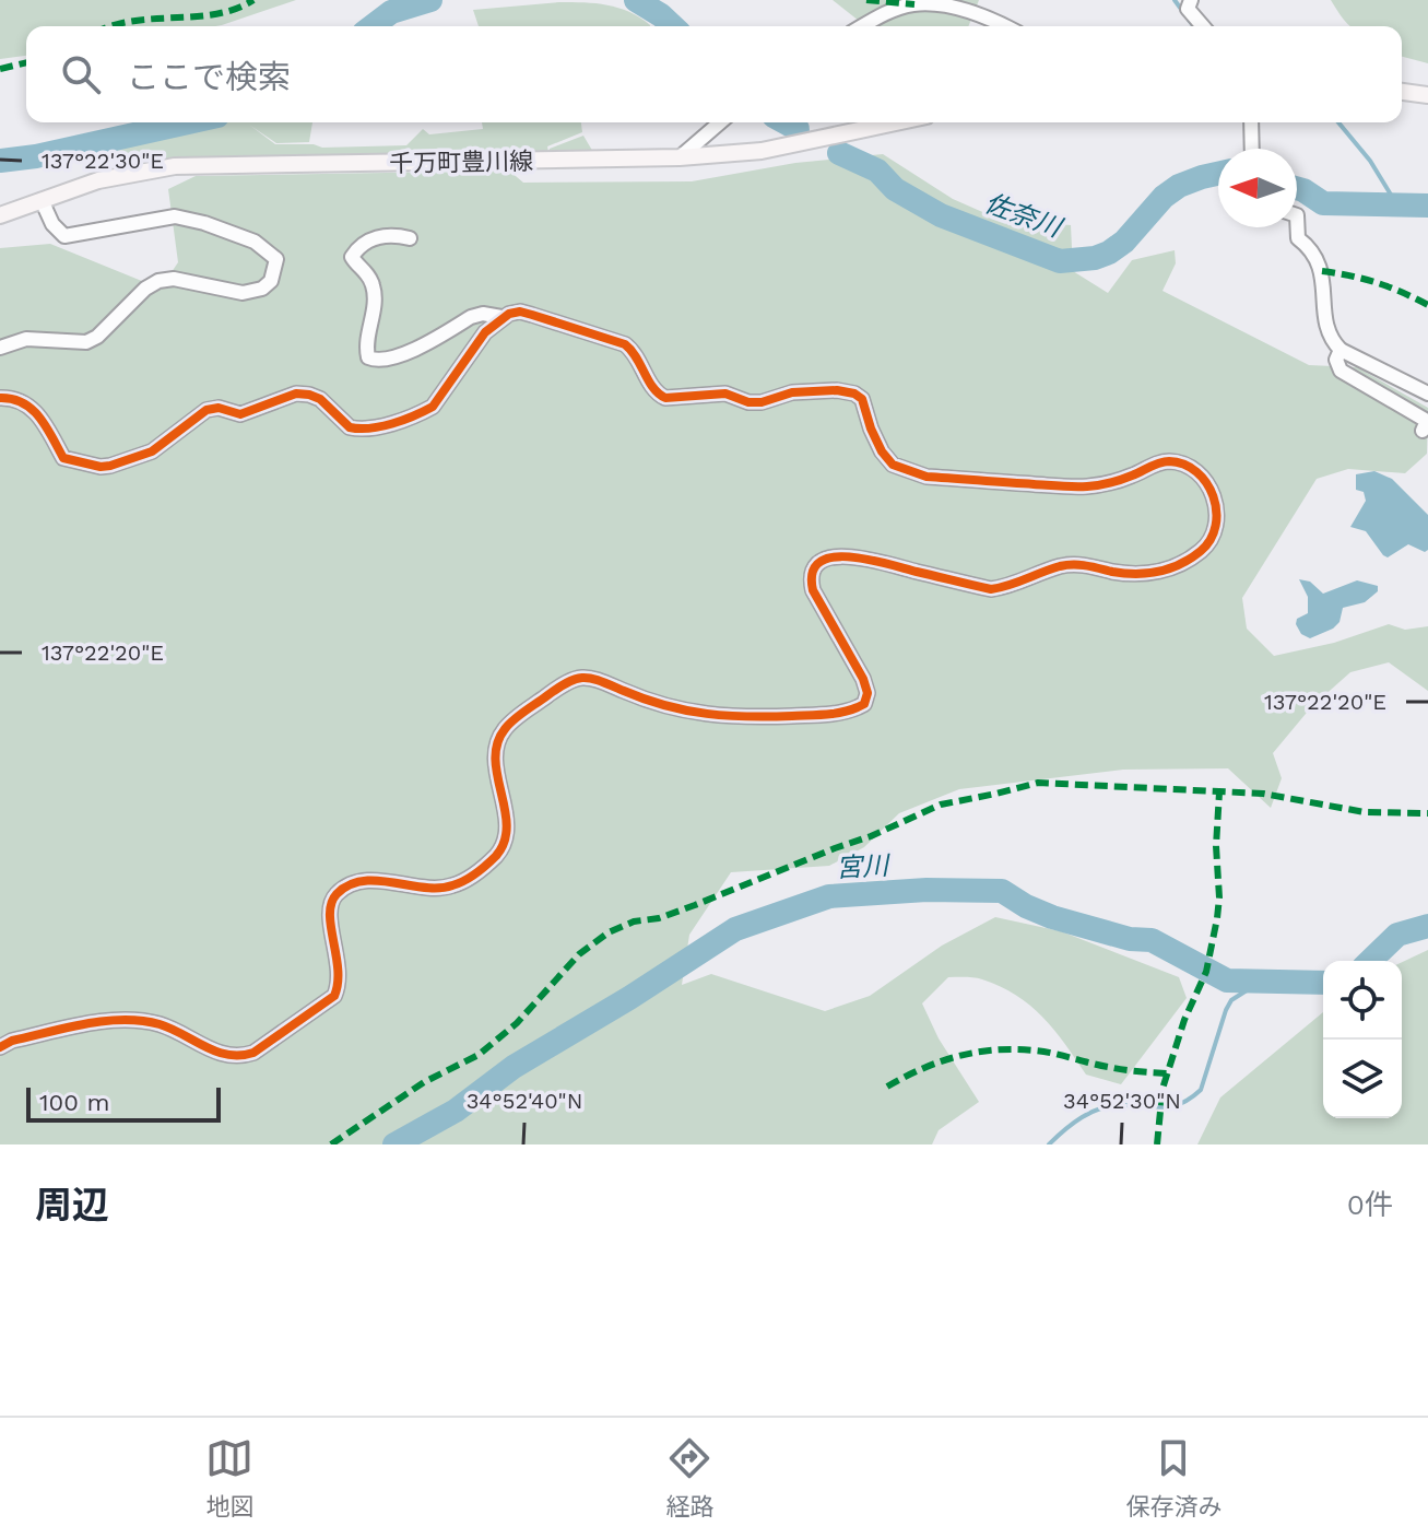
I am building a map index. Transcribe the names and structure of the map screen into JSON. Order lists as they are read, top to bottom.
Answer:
{
  "streets": {
    "main road": ["千万町豊川線"]
  },
  "water": ["佐奈川", "宮川"],
  "scale_bar": "100 m",
  "north": "left",
  "page": {
    "search": "ここで検索",
    "scale": "100 m",
    "heading": ["周辺", "0件"],
    "nav": ["地図", "経路", "保存済み"]
  },
  "coordinates": [
    "137°22'30\"E",
    "137°22'20\"E",
    "34°52'40\"N",
    "34°52'30\"N"
  ]
}
